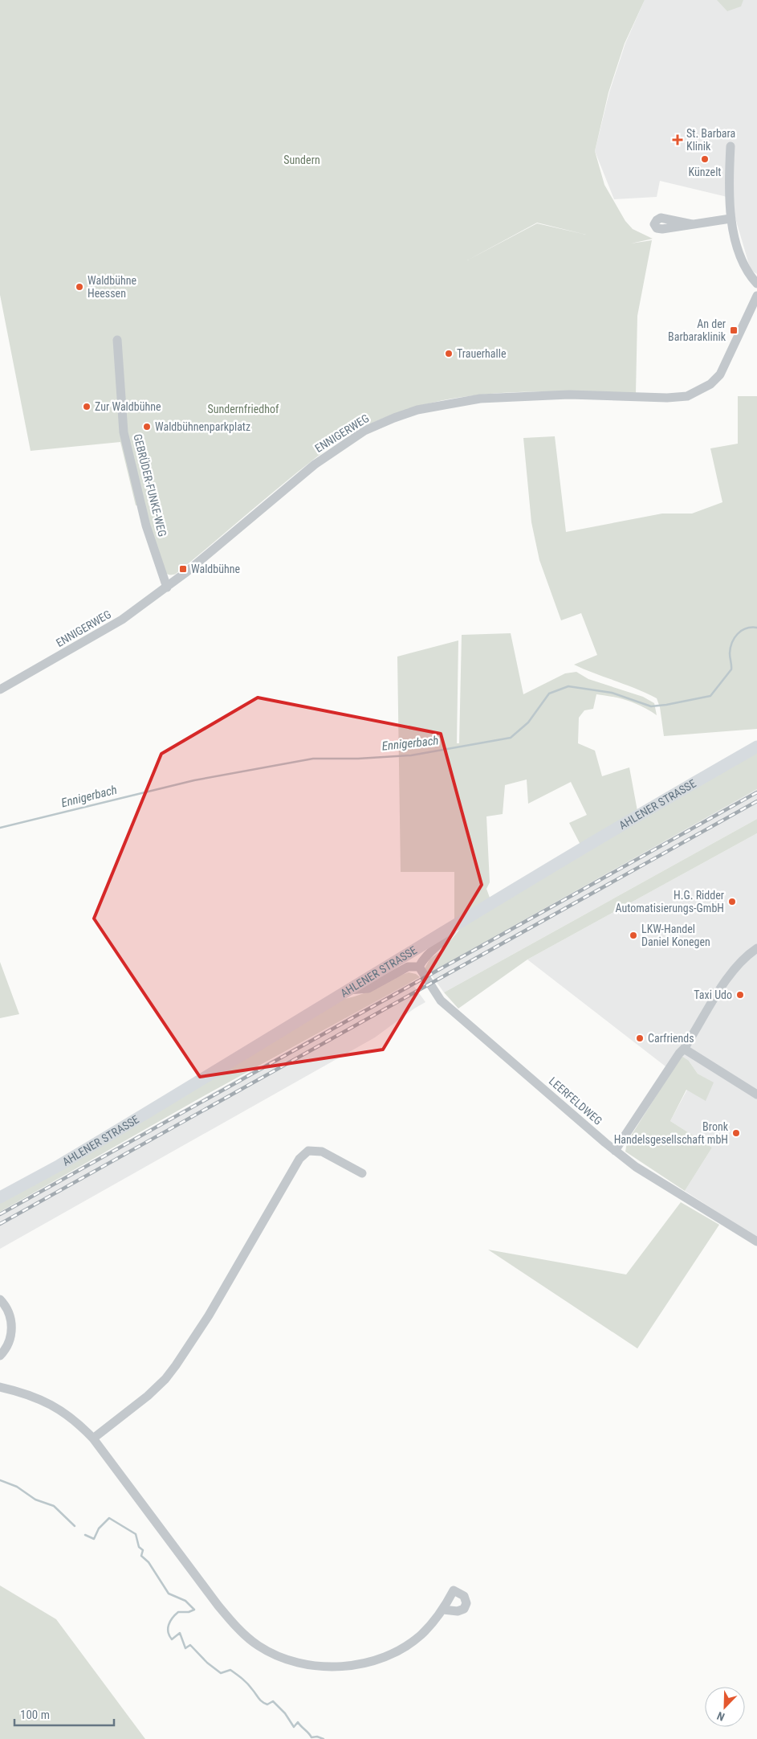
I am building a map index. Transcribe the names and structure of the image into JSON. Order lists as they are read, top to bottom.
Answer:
{
  "streets": {
    "main road": ["AHLENER STRASSE"],
    "street": ["ENNIGERWEG", "GEBRÜDER-FUNKE-WEG", "LEERFELDWEG"]
  },
  "crossings": [
    ["ENNIGERWEG", "GEBRÜDER-FUNKE-WEG"]
  ],
  "water": ["Ennigerbach"],
  "parks": ["Sundern", "Sundernfriedhof"],
  "places": {
    "health": ["St. Barbara Klinik"],
    "other": [
      "Künzelt",
      "Waldbühne Heessen",
      "Trauerhalle",
      "Zur Waldbühne",
      "Waldbühnenparkplatz",
      "H.G. Ridder Automatisierungs-GmbH",
      "LKW-Handel Daniel Konegen",
      "Taxi Udo",
      "Carfriends",
      "Bronk Handelsgesellschaft mbH"
    ],
    "transit": ["An der Barbaraklinik", "Waldbühne"]
  },
  "scale_bar": "100 m",
  "north": "bottom left"
}
